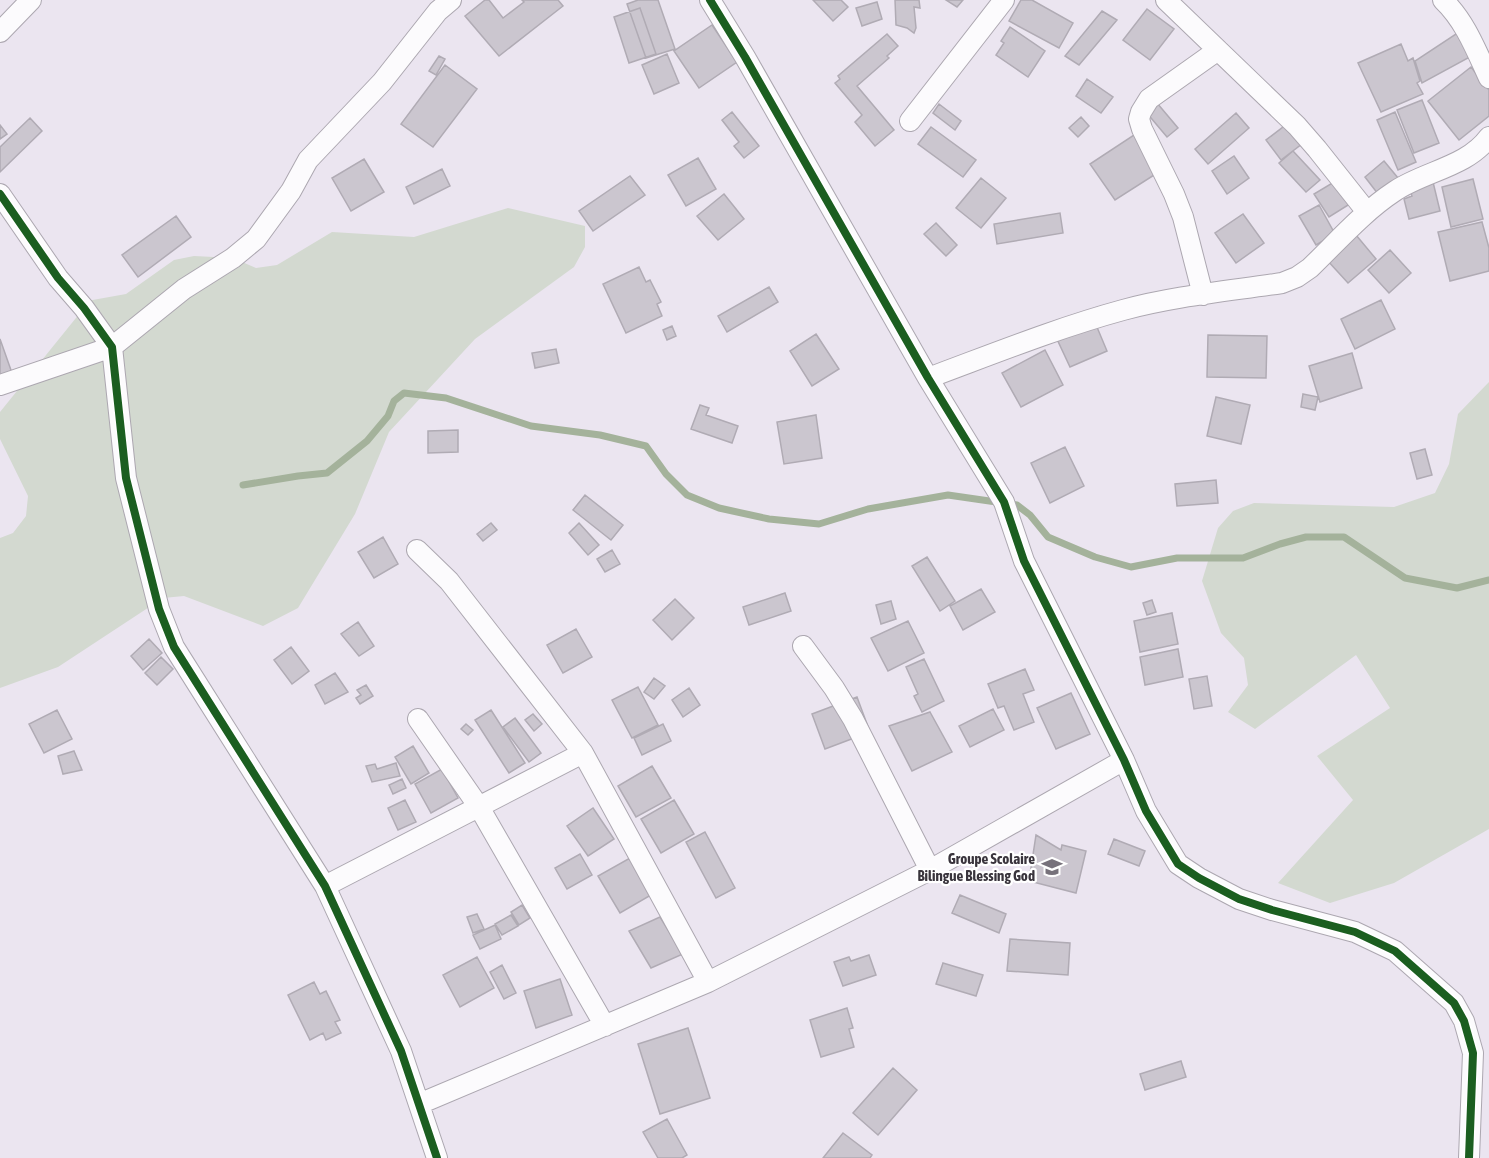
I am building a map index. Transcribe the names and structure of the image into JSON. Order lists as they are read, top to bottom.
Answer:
{
  "places": {
    "school or university": ["Groupe Scolaire Bilingue Blessing God"]
  }
}
